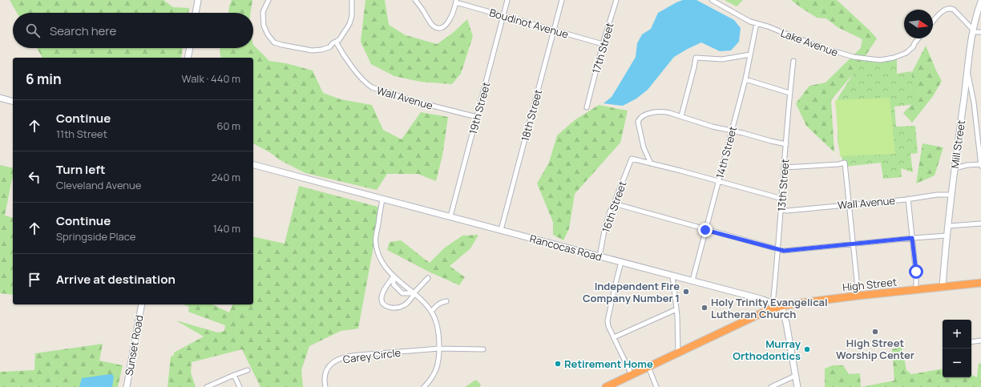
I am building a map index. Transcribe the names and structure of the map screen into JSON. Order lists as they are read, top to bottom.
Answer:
{
  "streets": {
    "highway": ["High Street"],
    "main road": ["Mill Street", "Rancocas Road", "Sunset Road"],
    "street": [
      "Boudinot Avenue",
      "Lake Avenue",
      "17th Street",
      "Wall Avenue",
      "19th Street",
      "18th Street",
      "14th Street",
      "13th Street",
      "16th Street",
      "Carey Circle"
    ]
  },
  "crossings": [
    ["Boudinot Avenue", "17th Street"],
    ["Boudinot Avenue", "19th Street"],
    ["Boudinot Avenue", "18th Street"],
    ["Lake Avenue", "14th Street"],
    ["Wall Avenue", "19th Street"],
    ["Wall Avenue", "Mill Street"],
    ["Wall Avenue", "13th Street"],
    ["19th Street", "Rancocas Road"],
    ["18th Street", "Rancocas Road"],
    ["Mill Street", "High Street"],
    ["14th Street", "Rancocas Road"],
    ["13th Street", "Rancocas Road"],
    ["13th Street", "High Street"],
    ["16th Street", "Rancocas Road"],
    ["Rancocas Road", "High Street"]
  ],
  "places": [
    "Independent Fire Company Number 1",
    "Holy Trinity Evangelical Lutheran Church",
    "High Street Worship Center",
    "Murray Orthodontics",
    "Retirement Home"
  ],
  "north": "right",
  "page": {
    "search": "Search here",
    "heading": ["6 min", "Walk · 440 m"],
    "list": [
      ["Continue", "11th Street", "60 m"],
      ["Turn left", "Cleveland Avenue", "240 m"],
      ["Continue", "Springside Place", "140 m"],
      "Arrive at destination"
    ],
    "map_buttons": ["+", "−"]
  }
}
